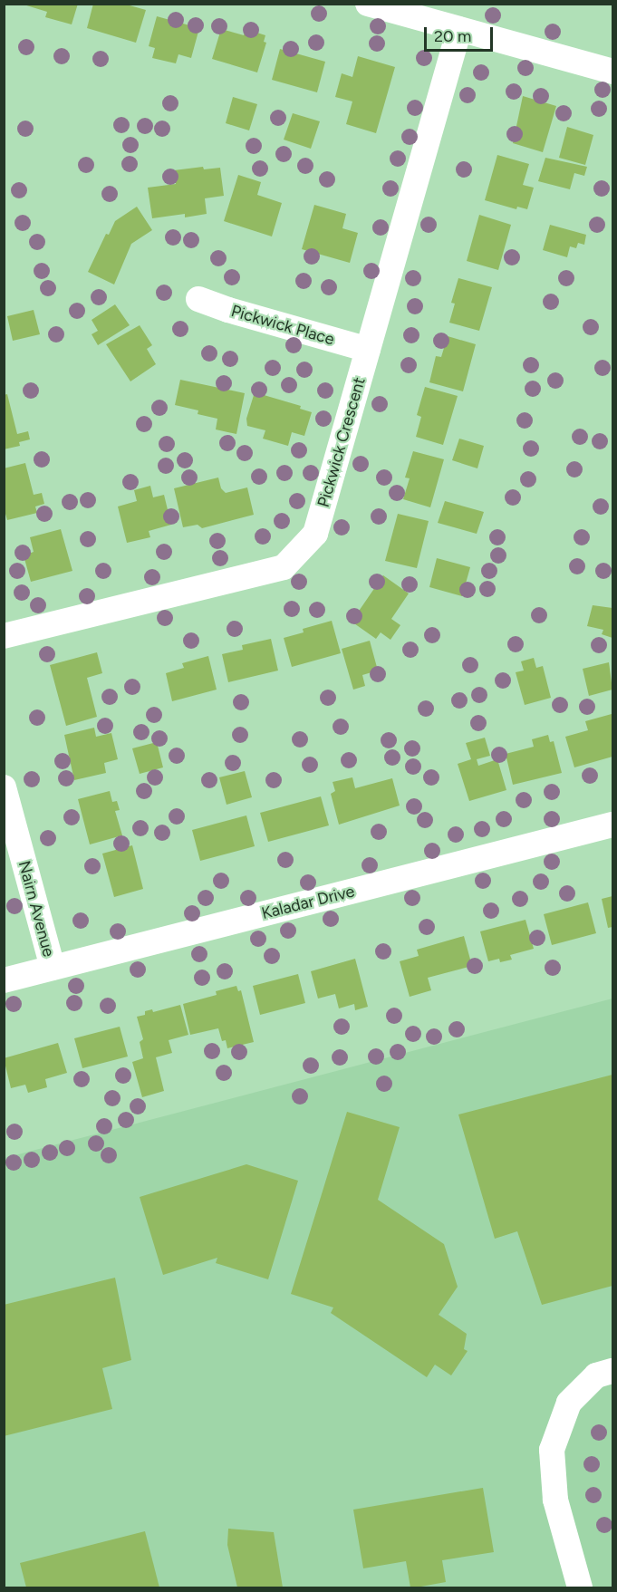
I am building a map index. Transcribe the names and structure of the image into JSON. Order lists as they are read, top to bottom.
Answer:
{
  "streets": {
    "street": [
      "Pickwick Place",
      "Pickwick Crescent",
      "Kaladar Drive",
      "Nairn Avenue"
    ]
  },
  "crossings": [
    ["Pickwick Place", "Pickwick Crescent"],
    ["Kaladar Drive", "Nairn Avenue"]
  ],
  "scale_bar": "20 m"
}
